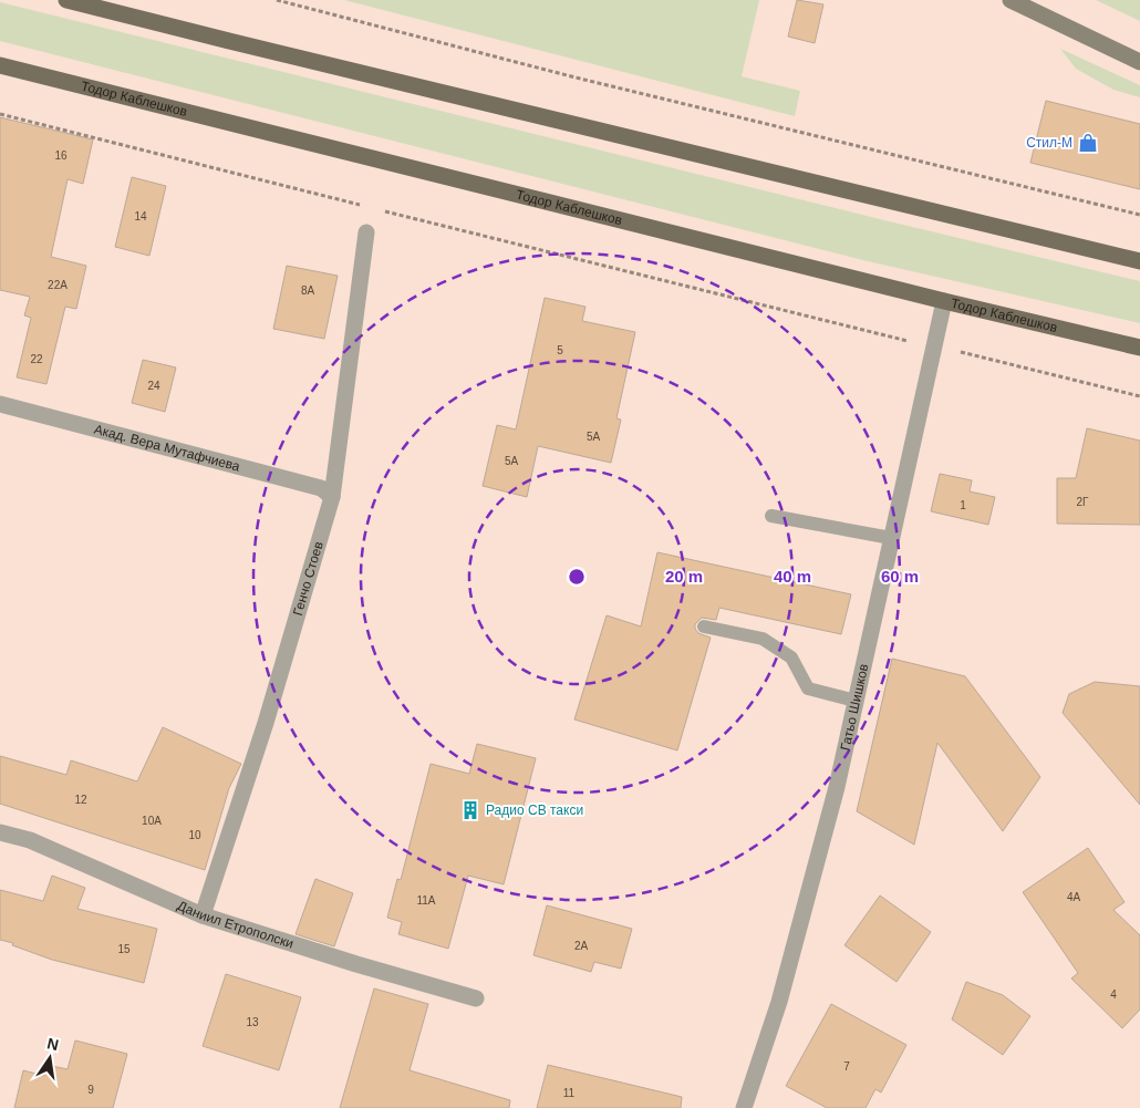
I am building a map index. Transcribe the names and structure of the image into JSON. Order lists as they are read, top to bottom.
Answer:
{
  "streets": {
    "main road": ["Тодор Каблешков"],
    "street": [
      "Акад. Вера Мутафчиева",
      "Генчо Стоев",
      "Гатьо Шишков",
      "Даниил Етрополски"
    ]
  },
  "crossings": [
    ["Тодор Каблешков", "Гатьо Шишков"],
    ["Акад. Вера Мутафчиева", "Генчо Стоев"],
    ["Генчо Стоев", "Даниил Етрополски"]
  ],
  "places": {
    "shop": ["Стил-М"],
    "building": ["Радио СВ такси"]
  },
  "house_numbers": [
    "16",
    "14",
    "22А",
    "8А",
    "5",
    "22",
    "24",
    "5А",
    "5А",
    "2Г",
    "1",
    "12",
    "10А",
    "10",
    "4А",
    "11А",
    "2А",
    "15",
    "4",
    "13",
    "7",
    "9",
    "11"
  ],
  "north": "top",
  "rings": ["20 m", "40 m", "60 m"]
}
